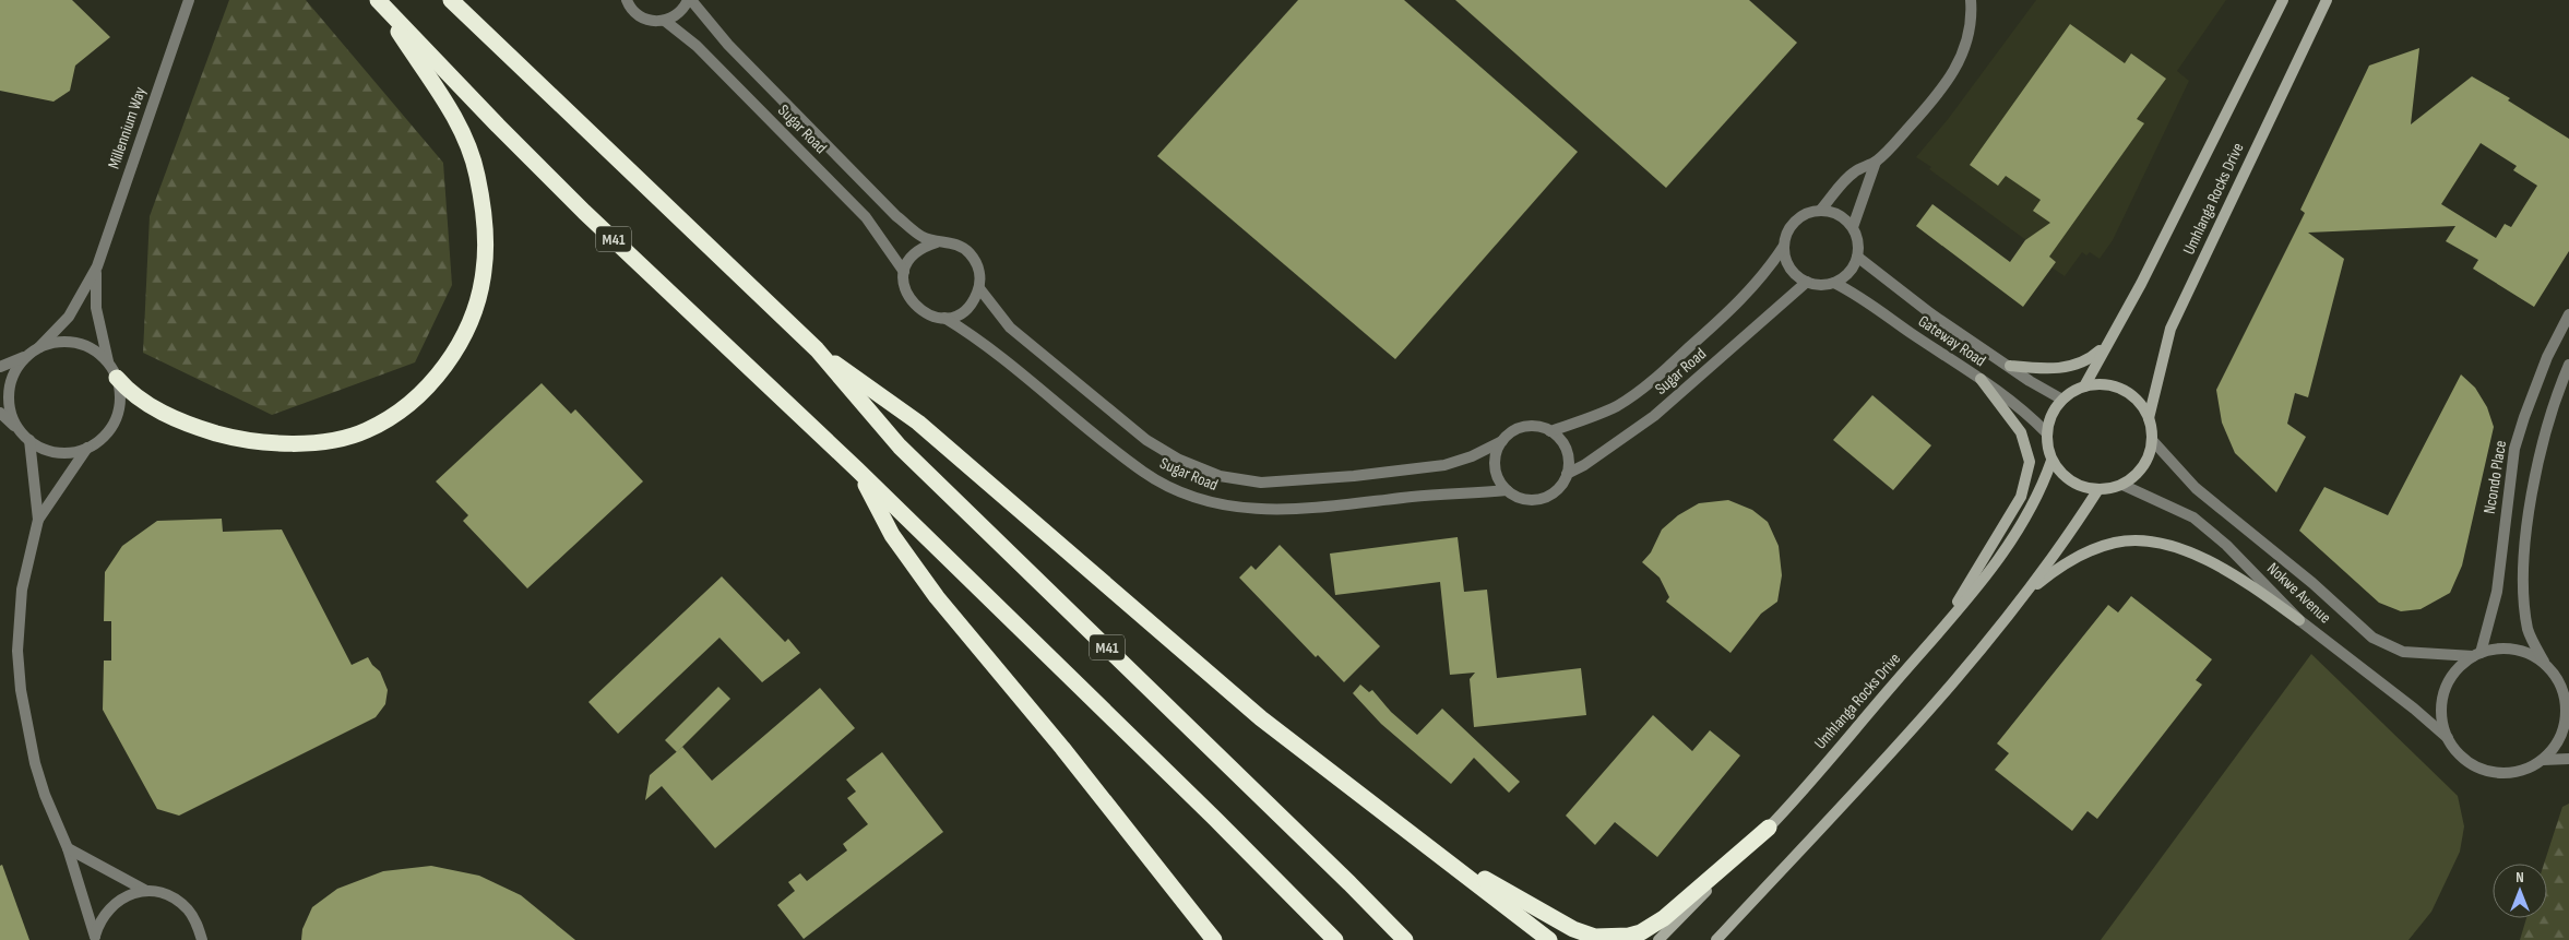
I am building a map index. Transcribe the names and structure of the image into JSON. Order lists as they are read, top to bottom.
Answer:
{
  "streets": {
    "highway": ["M41"],
    "main road": ["Umhlanga Rocks Drive"],
    "street": [
      "Millennium Way",
      "Sugar Road",
      "Gateway Road",
      "Ncondo Place",
      "Nokwe Avenue"
    ]
  },
  "crossings": [
    ["Sugar Road", "Gateway Road"],
    ["Umhlanga Rocks Drive", "Gateway Road"],
    ["Umhlanga Rocks Drive", "Nokwe Avenue"],
    ["Gateway Road", "Nokwe Avenue"],
    ["Ncondo Place", "Nokwe Avenue"]
  ],
  "north": "top"
}
